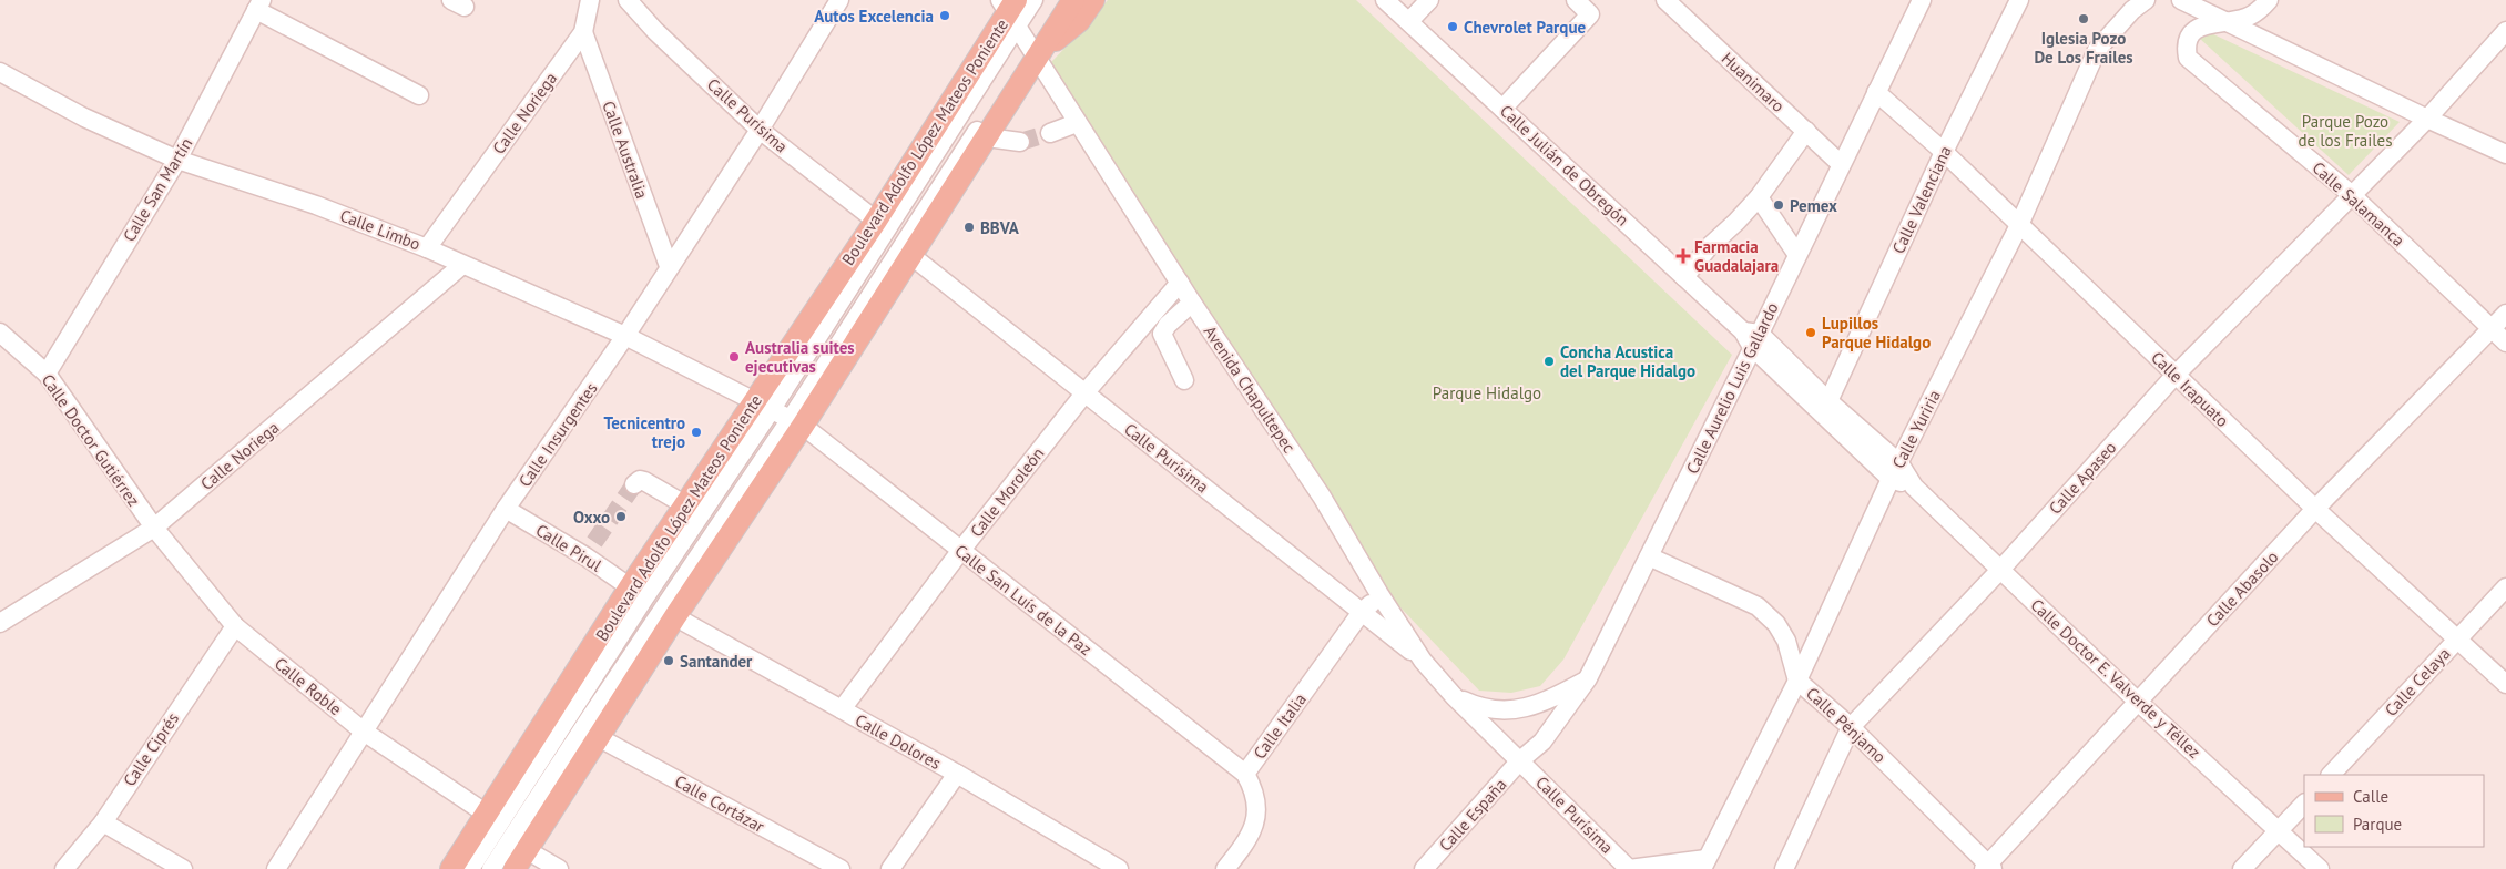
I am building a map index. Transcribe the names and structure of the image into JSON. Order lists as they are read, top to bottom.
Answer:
{
  "streets": {
    "main road": ["Boulevard Adolfo López Mateos Poniente"],
    "street": [
      "Huanimaro",
      "Calle Noriega",
      "Calle Purísima",
      "Calle Australia",
      "Calle Julián de Obregón",
      "Calle San Martín",
      "Calle Valenciana",
      "Calle Salamanca",
      "Calle Limbo",
      "Calle Aurelio Luis Gallardo",
      "Avenida Chapultepec",
      "Calle Irapuato",
      "Calle Yuriria",
      "Calle Insurgentes",
      "Calle Doctor Gutiérrez",
      "Calle Apaseo",
      "Calle Moroleón",
      "Calle Pirul",
      "Calle Abasolo",
      "Calle San Luís de la Paz",
      "Calle Doctor E. Valverde y Téllez",
      "Calle Celaya",
      "Calle Roble",
      "Calle Pénjamo",
      "Calle Italia",
      "Calle Dolores",
      "Calle Ciprés",
      "Calle Cortázar",
      "Calle España"
    ]
  },
  "crossings": [
    ["Huanimaro", "Calle Aurelio Luis Gallardo"],
    ["Calle Noriega", "Calle Australia"],
    ["Calle Noriega", "Calle Limbo"],
    ["Calle Noriega", "Calle Doctor Gutiérrez"],
    ["Calle Noriega", "Calle Roble"],
    ["Calle Purísima", "Boulevard Adolfo López Mateos Poniente"],
    ["Calle Purísima", "Calle Aurelio Luis Gallardo"],
    ["Calle Purísima", "Avenida Chapultepec"],
    ["Calle Purísima", "Calle Insurgentes"],
    ["Calle Purísima", "Calle Moroleón"],
    ["Calle Purísima", "Calle Italia"],
    ["Calle Purísima", "Calle España"],
    ["Boulevard Adolfo López Mateos Poniente", "Calle Limbo"],
    ["Boulevard Adolfo López Mateos Poniente", "Avenida Chapultepec"],
    ["Boulevard Adolfo López Mateos Poniente", "Calle Pirul"],
    ["Boulevard Adolfo López Mateos Poniente", "Calle San Luís de la Paz"],
    ["Boulevard Adolfo López Mateos Poniente", "Calle Roble"],
    ["Calle Australia", "Calle Insurgentes"],
    ["Calle Julián de Obregón", "Calle Aurelio Luis Gallardo"],
    ["Calle Julián de Obregón", "Calle Doctor E. Valverde y Téllez"],
    ["Calle San Martín", "Calle Limbo"],
    ["Calle San Martín", "Calle Doctor Gutiérrez"],
    ["Calle Valenciana", "Calle Irapuato"],
    ["Calle Valenciana", "Calle Doctor E. Valverde y Téllez"],
    ["Calle Salamanca", "Calle Apaseo"],
    ["Calle Salamanca", "Calle Abasolo"],
    ["Calle Limbo", "Calle Insurgentes"],
    ["Calle Limbo", "Calle San Luís de la Paz"],
    ["Calle Aurelio Luis Gallardo", "Avenida Chapultepec"],
    ["Calle Aurelio Luis Gallardo", "Calle Irapuato"],
    ["Calle Aurelio Luis Gallardo", "Calle Doctor E. Valverde y Téllez"],
    ["Calle Aurelio Luis Gallardo", "Calle Pénjamo"],
    ["Calle Aurelio Luis Gallardo", "Calle España"],
    ["Avenida Chapultepec", "Calle Moroleón"],
    ["Avenida Chapultepec", "Calle Italia"],
    ["Avenida Chapultepec", "Calle España"],
    ["Calle Irapuato", "Calle Yuriria"],
    ["Calle Irapuato", "Calle Apaseo"],
    ["Calle Irapuato", "Calle Abasolo"],
    ["Calle Irapuato", "Calle Celaya"],
    ["Calle Yuriria", "Calle Doctor E. Valverde y Téllez"],
    ["Calle Yuriria", "Calle Pénjamo"],
    ["Calle Insurgentes", "Calle Pirul"],
    ["Calle Insurgentes", "Calle Roble"],
    ["Calle Doctor Gutiérrez", "Calle Roble"],
    ["Calle Apaseo", "Calle Doctor E. Valverde y Téllez"],
    ["Calle Apaseo", "Calle Pénjamo"],
    ["Calle Moroleón", "Calle San Luís de la Paz"],
    ["Calle Moroleón", "Calle Dolores"],
    ["Calle Pirul", "Calle Dolores"],
    ["Calle Abasolo", "Calle Doctor E. Valverde y Téllez"],
    ["Calle Abasolo", "Calle Pénjamo"],
    ["Calle San Luís de la Paz", "Calle Italia"],
    ["Calle Roble", "Calle Ciprés"]
  ],
  "parks": ["Parque Pozo de los Frailes", "Parque Hidalgo"],
  "places": {
    "other": [
      "Autos Excelencia",
      "Iglesia Pozo De Los Frailes",
      "Chevrolet Parque",
      "Pemex",
      "BBVA",
      "Lupillos Parque Hidalgo",
      "Australia suites ejecutivas",
      "Concha Acustica del Parque Hidalgo",
      "Tecnicentro trejo",
      "Oxxo",
      "Santander"
    ],
    "health": ["Farmacia Guadalajara"]
  },
  "legend": ["Calle", "Parque"]
}
